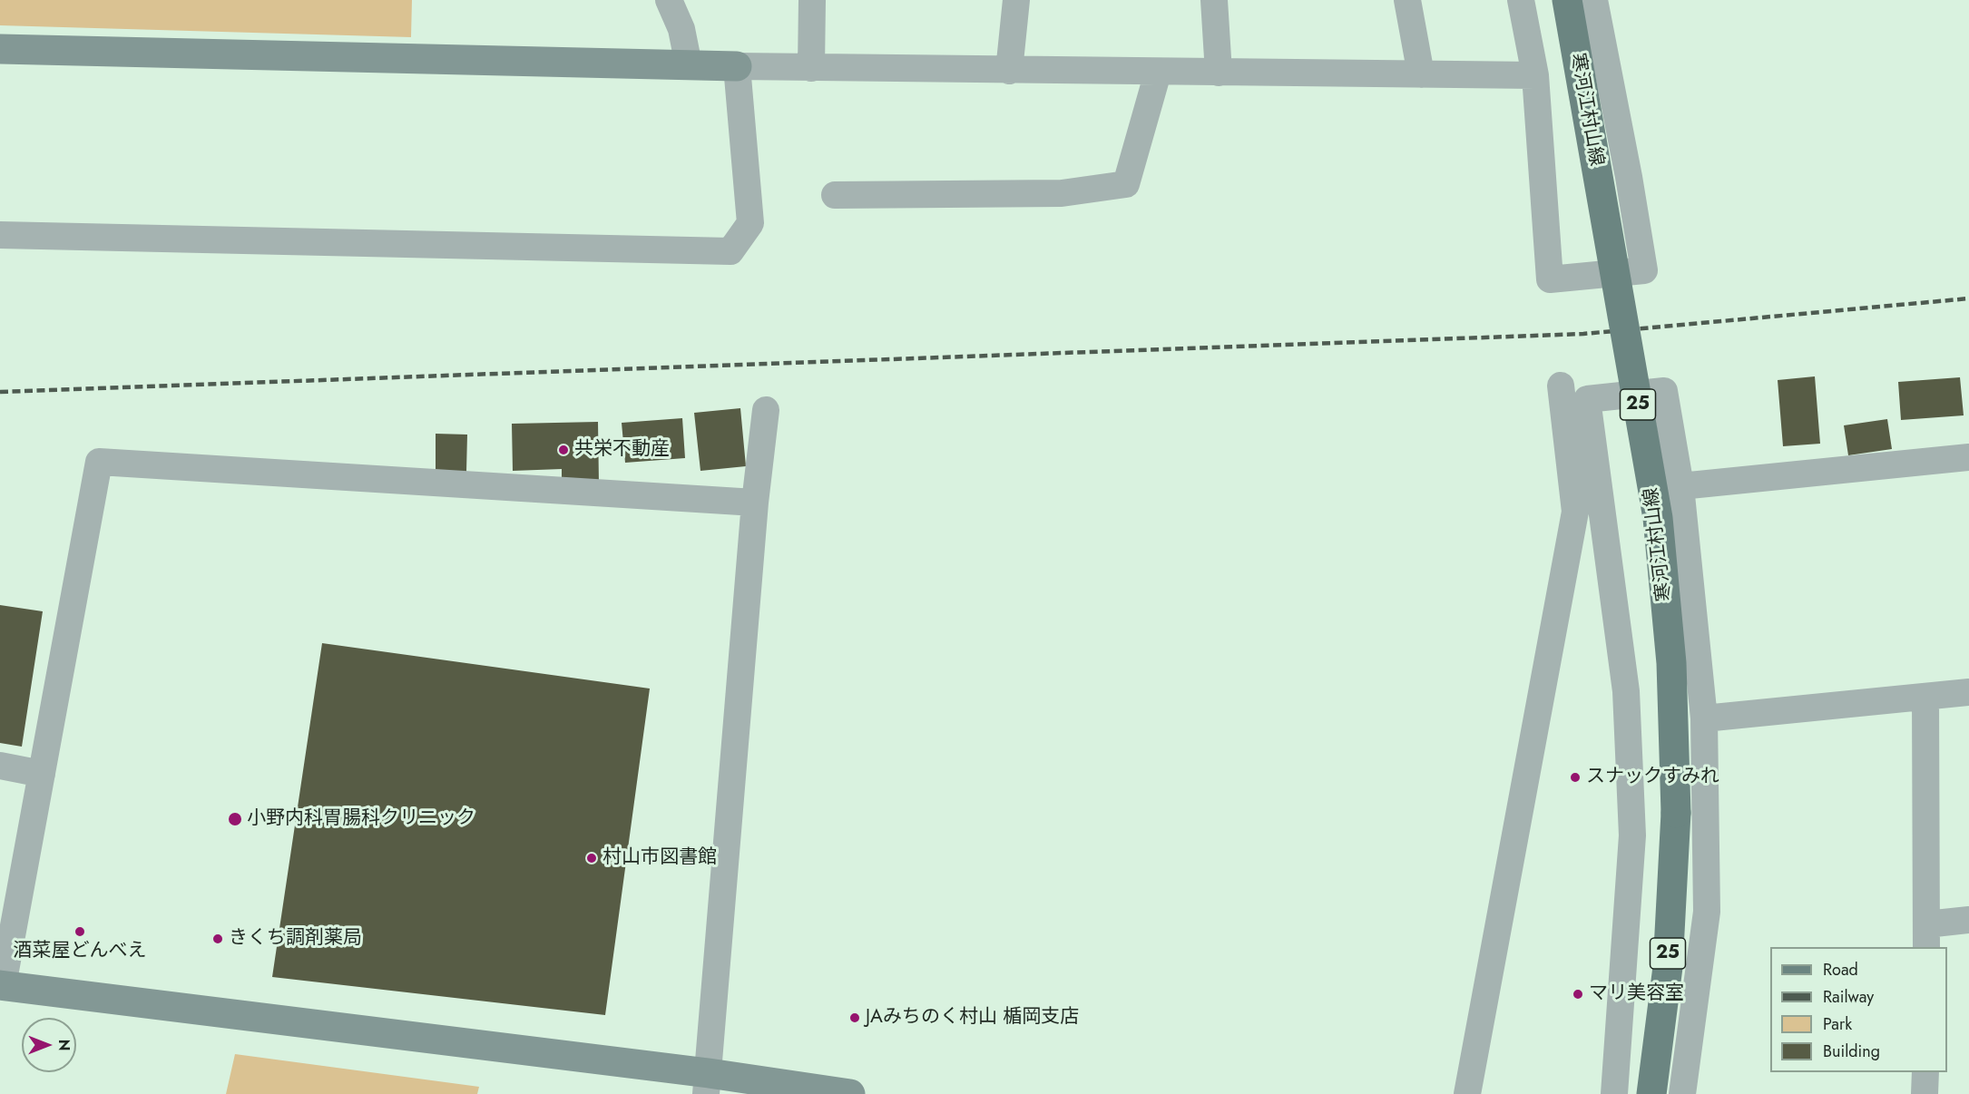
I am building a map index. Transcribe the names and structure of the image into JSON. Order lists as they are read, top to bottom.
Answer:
{
  "streets": {
    "main road": ["寒河江村山線", "25"]
  },
  "places": [
    "共栄不動産",
    "スナックすみれ",
    "小野内科胃腸科クリニック",
    "村山市図書館",
    "酒菜屋どんべえ",
    "きくち調剤薬局",
    "マリ美容室",
    "JAみちのく村山 楯岡支店"
  ],
  "legend": [
    "Road",
    "Railway",
    "Park",
    "Building"
  ],
  "north": "right"
}
